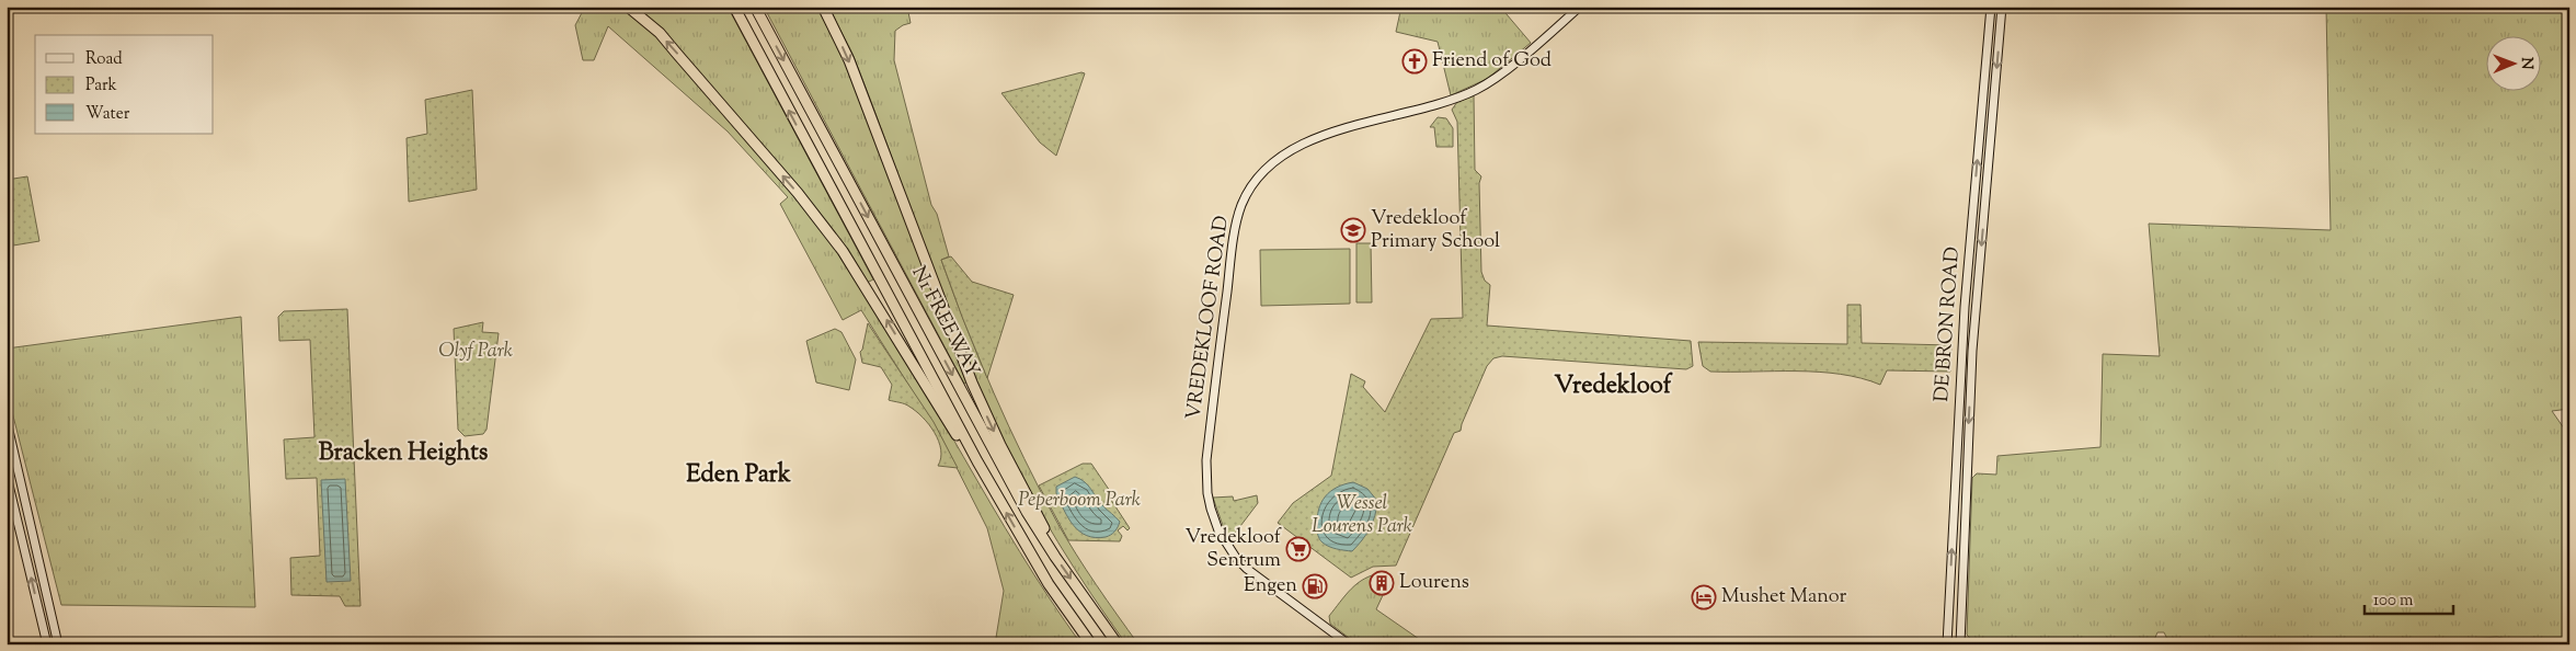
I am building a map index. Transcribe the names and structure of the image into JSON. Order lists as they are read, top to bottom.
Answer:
{
  "streets": {
    "highway": ["N1 FREEWAY"],
    "street": ["VREDEKLOOF ROAD", "DE BRON ROAD"]
  },
  "districts": ["Vredekloof", "Bracken Heights", "Eden Park"],
  "parks": ["Olyf Park", "Peperboom Park", "Wessel Lourens Park"],
  "places": {
    "church": ["Friend of God"],
    "school or university": ["Vredekloof Primary School"],
    "supermarket": ["Vredekloof Sentrum"],
    "building": ["Lourens"],
    "fuel station": ["Engen"],
    "hotel": ["Mushet Manor"]
  },
  "legend": ["Road", "Park", "Water"],
  "scale_bar": "100 m",
  "north": "right"
}
